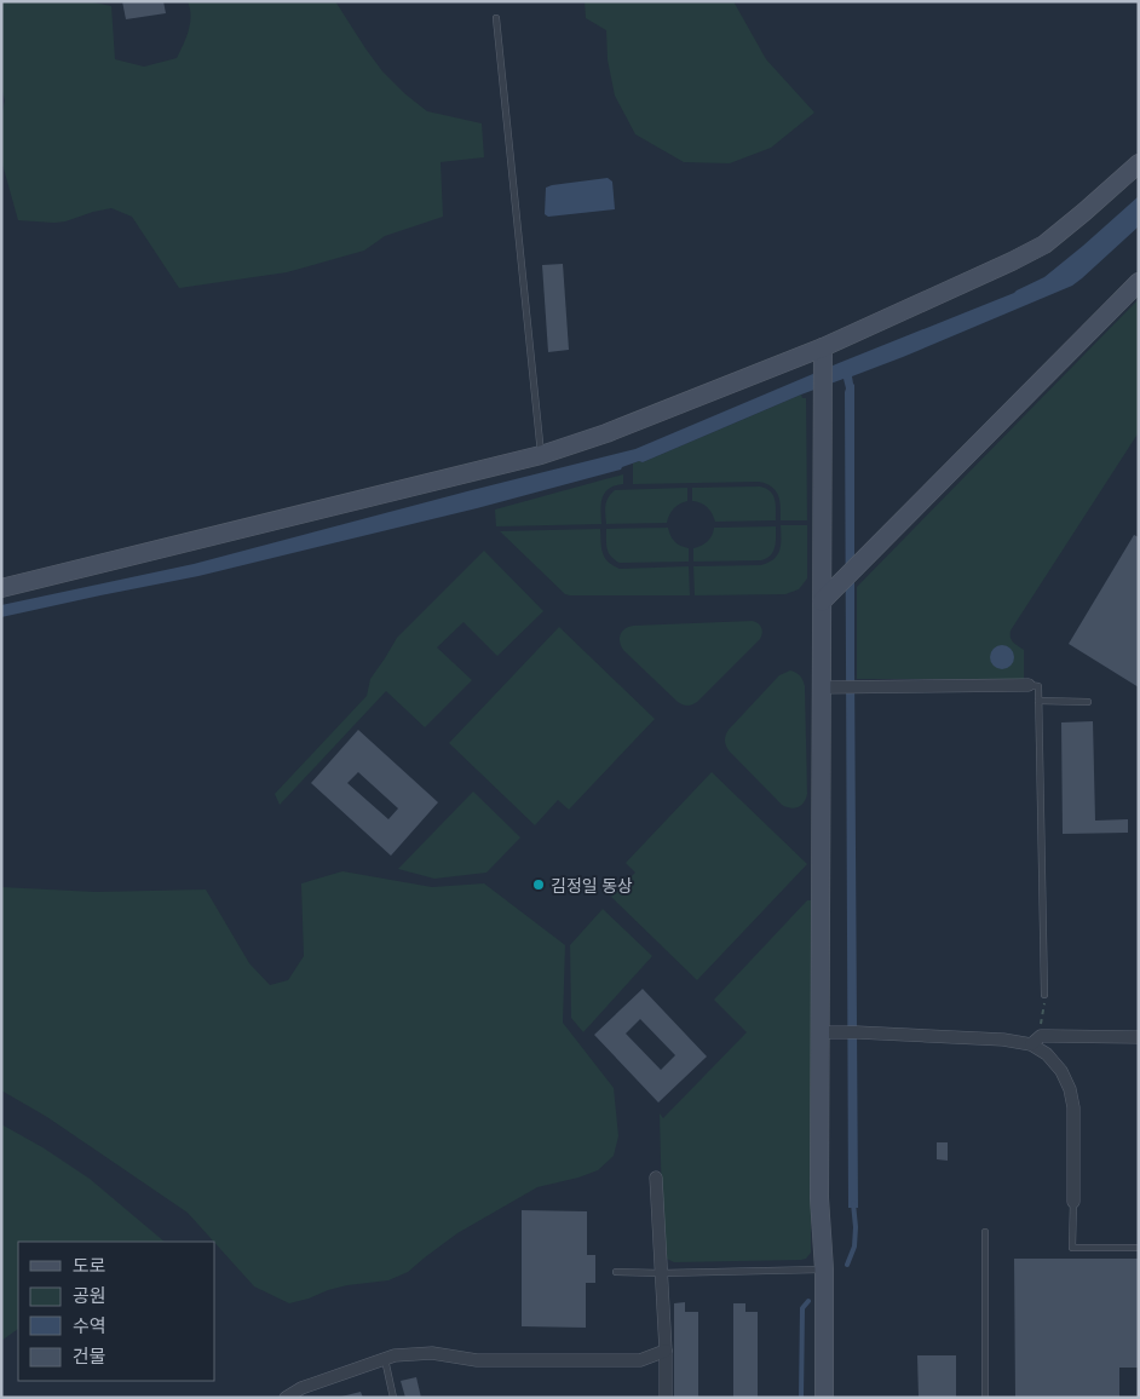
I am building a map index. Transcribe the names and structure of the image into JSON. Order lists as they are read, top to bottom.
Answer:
{
  "places": ["김정일 동상"],
  "legend": [
    "도로",
    "공원",
    "수역",
    "건물"
  ]
}
